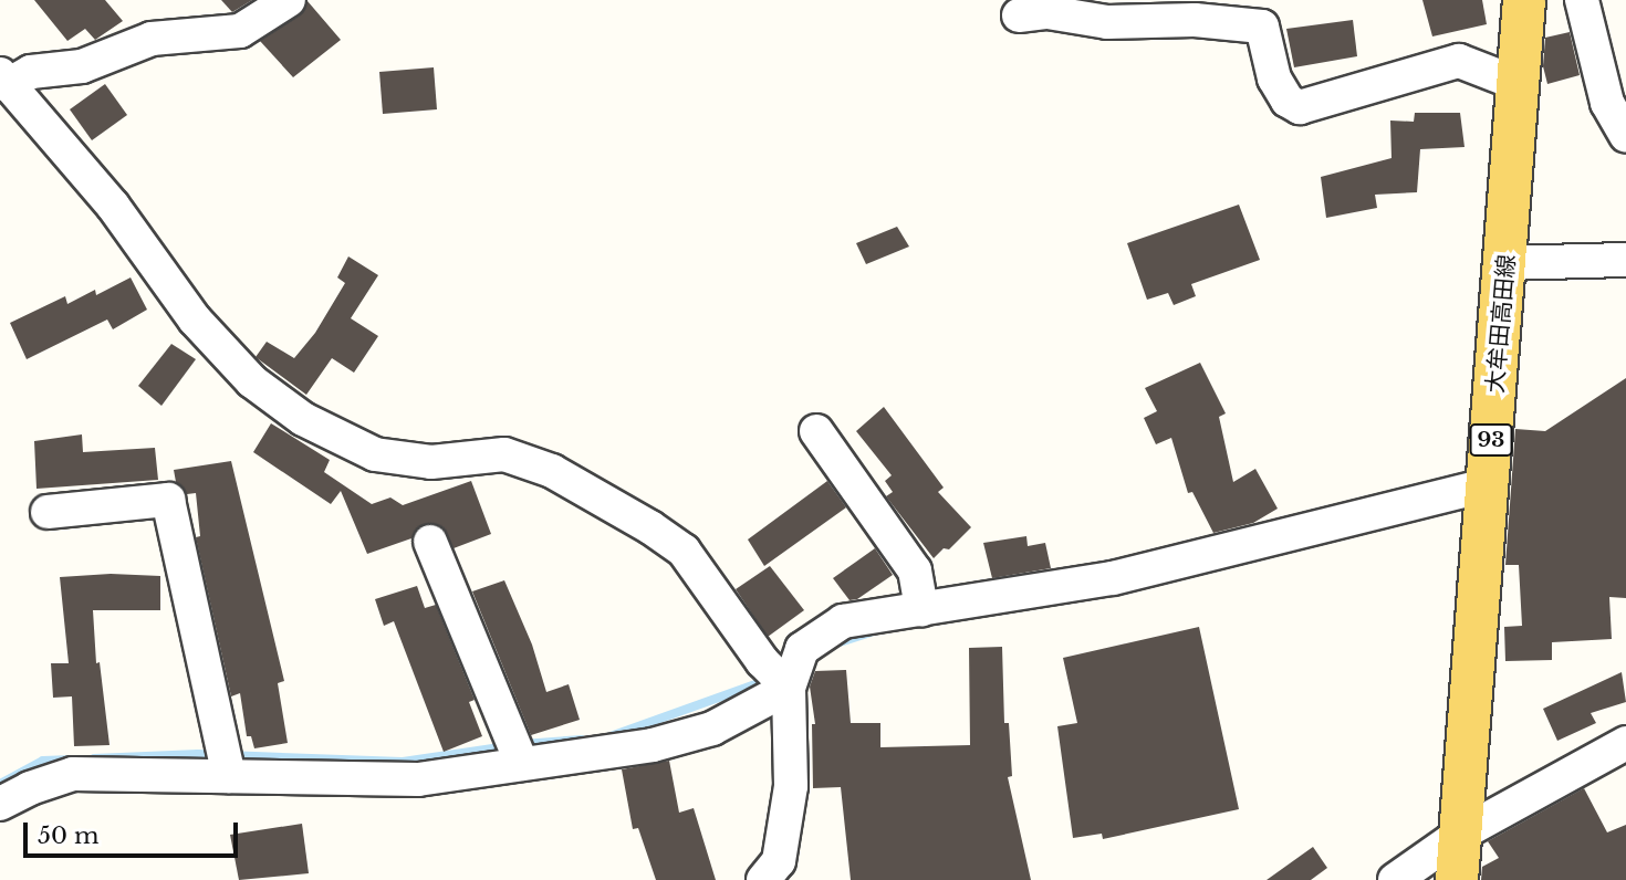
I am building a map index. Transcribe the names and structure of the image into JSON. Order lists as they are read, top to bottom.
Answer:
{
  "streets": {
    "main road": ["大牟田高田線", "93"]
  },
  "scale_bar": "50 m"
}
